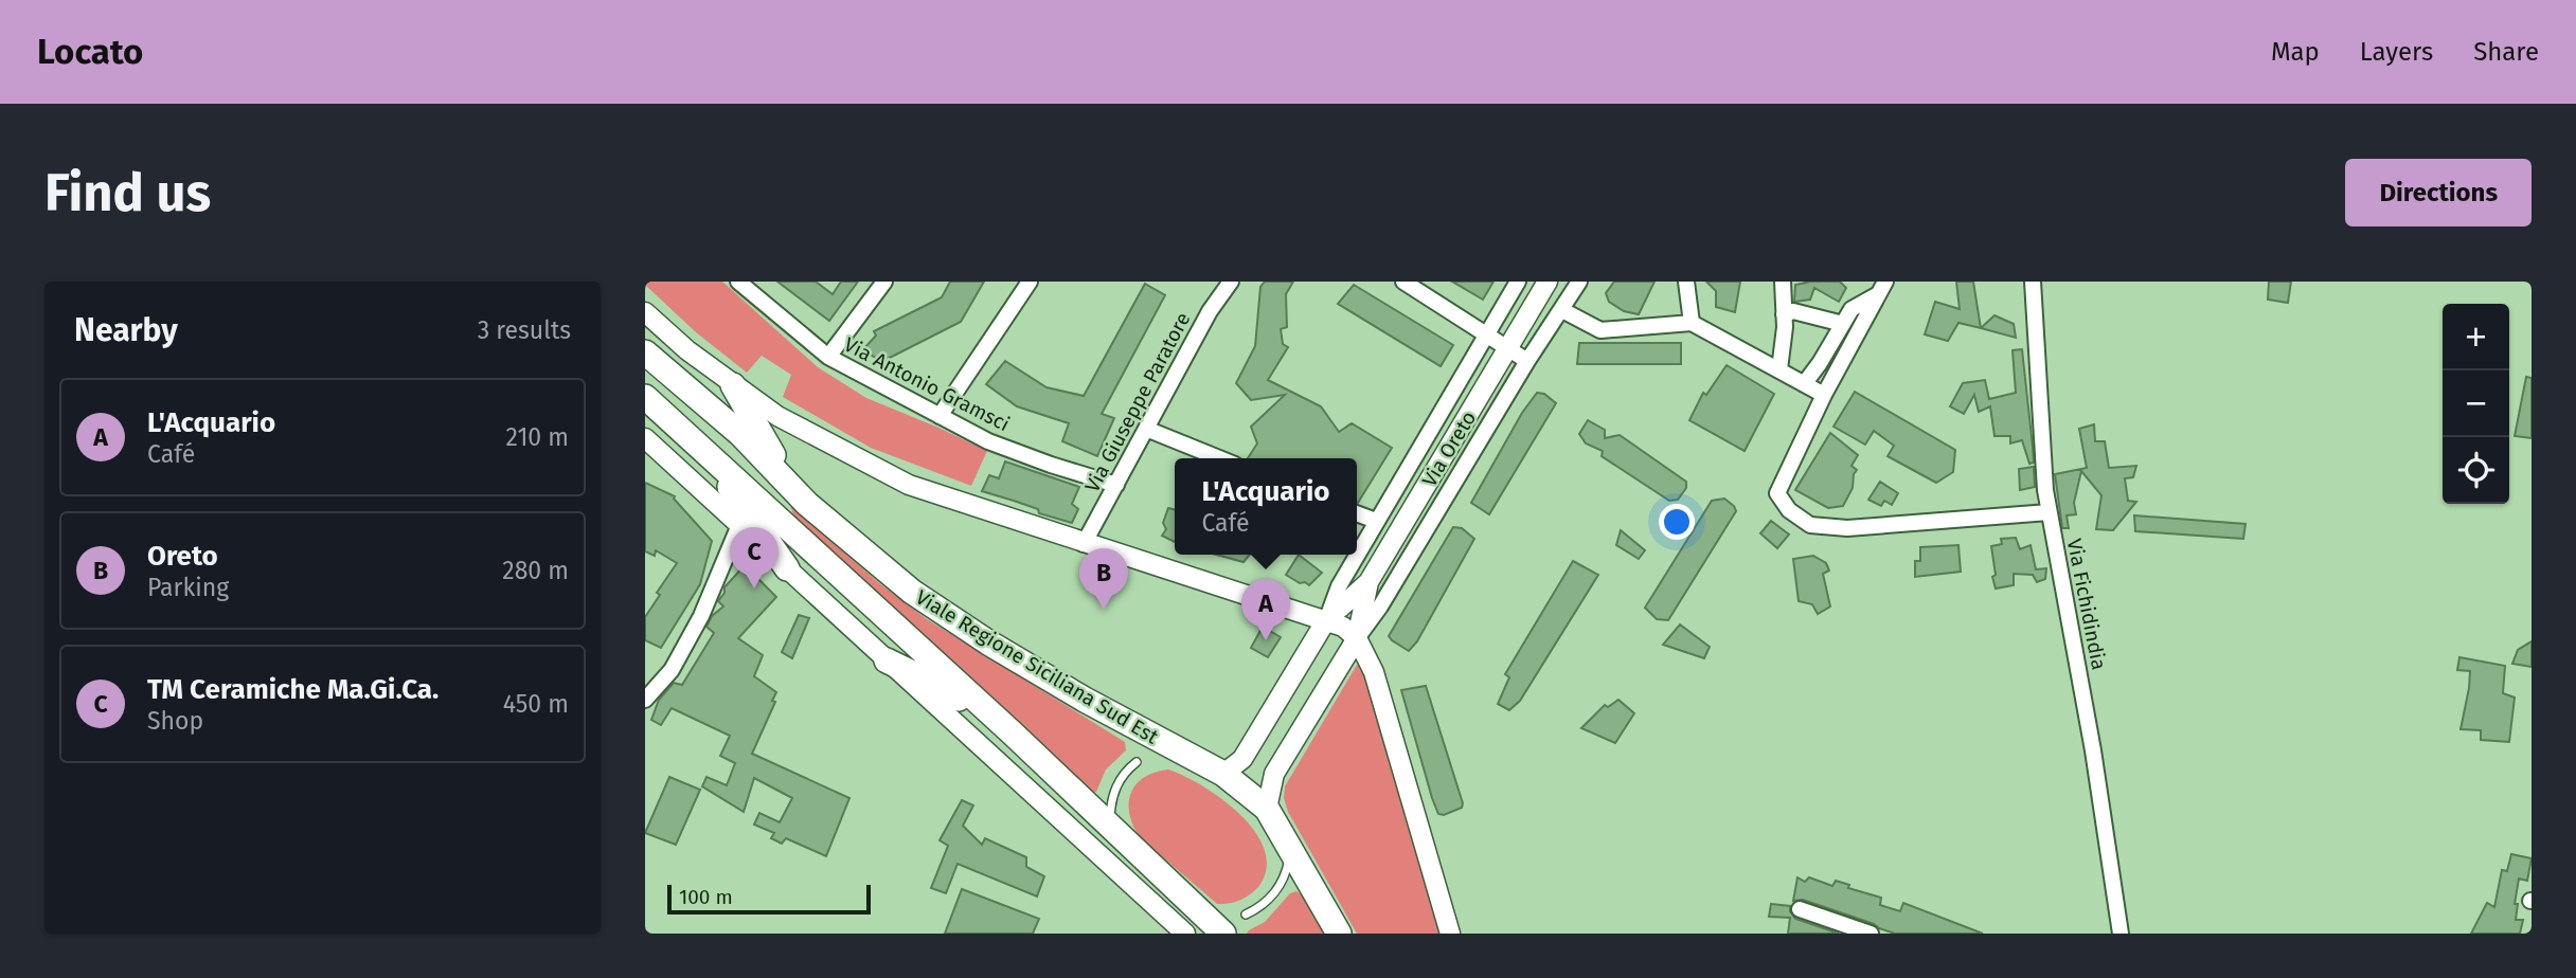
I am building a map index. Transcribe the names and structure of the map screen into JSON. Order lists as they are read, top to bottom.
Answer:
{
  "streets": {
    "main road": ["Viale Regione Siciliana Sud Est"],
    "street": [
      "Via Antonio Gramsci",
      "Via Giuseppe Paratore",
      "Via Oreto",
      "Via Fichidindia"
    ]
  },
  "crossings": [
    ["Via Antonio Gramsci", "Via Giuseppe Paratore"]
  ],
  "scale_bar": "100 m",
  "page": {
    "header": "Locato",
    "nav": ["Map", "Layers", "Share"],
    "buttons": "Directions",
    "title": "Find us",
    "heading": ["Nearby", "3 results"],
    "map_buttons": ["+", "−"],
    "list": [
      {
        "mark": "A",
        "name": "L'Acquario",
        "note": "Café",
        "value": "210 m"
      },
      {
        "mark": "B",
        "name": "Oreto",
        "note": "Parking",
        "value": "280 m"
      },
      {
        "mark": "C",
        "name": "TM Ceramiche Ma.Gi.Ca.",
        "note": "Shop",
        "value": "450 m"
      }
    ],
    "popup": ["L'Acquario", "Café"],
    "pins": ["C", "B", "A"],
    "scale": "100 m"
  }
}
